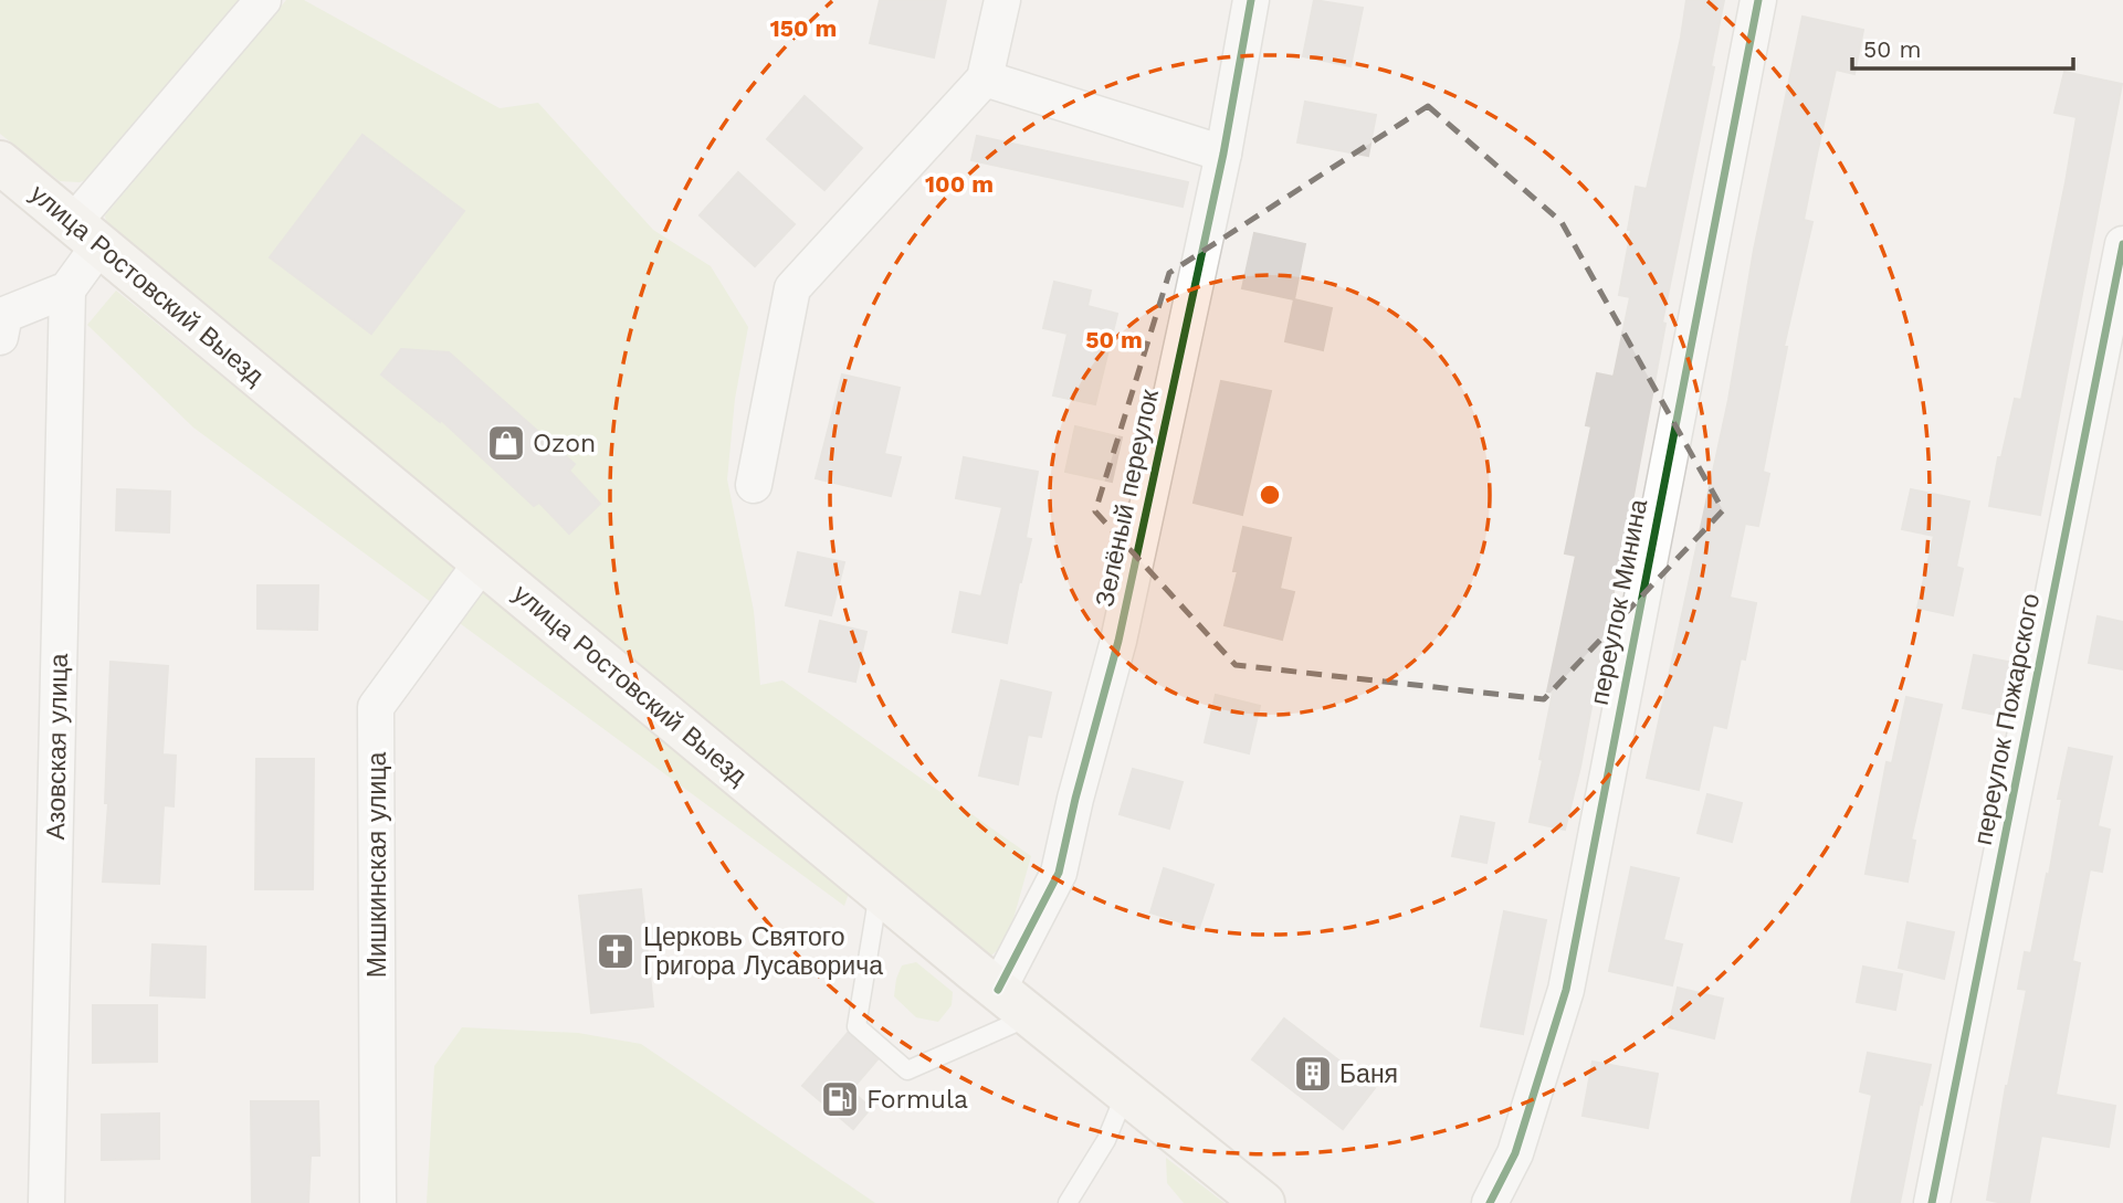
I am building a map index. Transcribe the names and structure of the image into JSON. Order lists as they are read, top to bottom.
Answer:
{
  "streets": {
    "main road": ["улица Ростовский Выезд"],
    "street": [
      "Зелёный переулок",
      "переулок Минина",
      "переулок Пожарского",
      "Азовская улица",
      "Мишкинская улица"
    ]
  },
  "crossings": [
    ["улица Ростовский Выезд", "Зелёный переулок"],
    ["улица Ростовский Выезд", "Мишкинская улица"]
  ],
  "places": {
    "shop": ["Ozon"],
    "church": ["Церковь Святого Григора Лусаворича"],
    "building": ["Баня"],
    "fuel station": ["Formula"]
  },
  "scale_bar": "50 m",
  "rings": ["150 m", "100 m", "50 m"]
}
